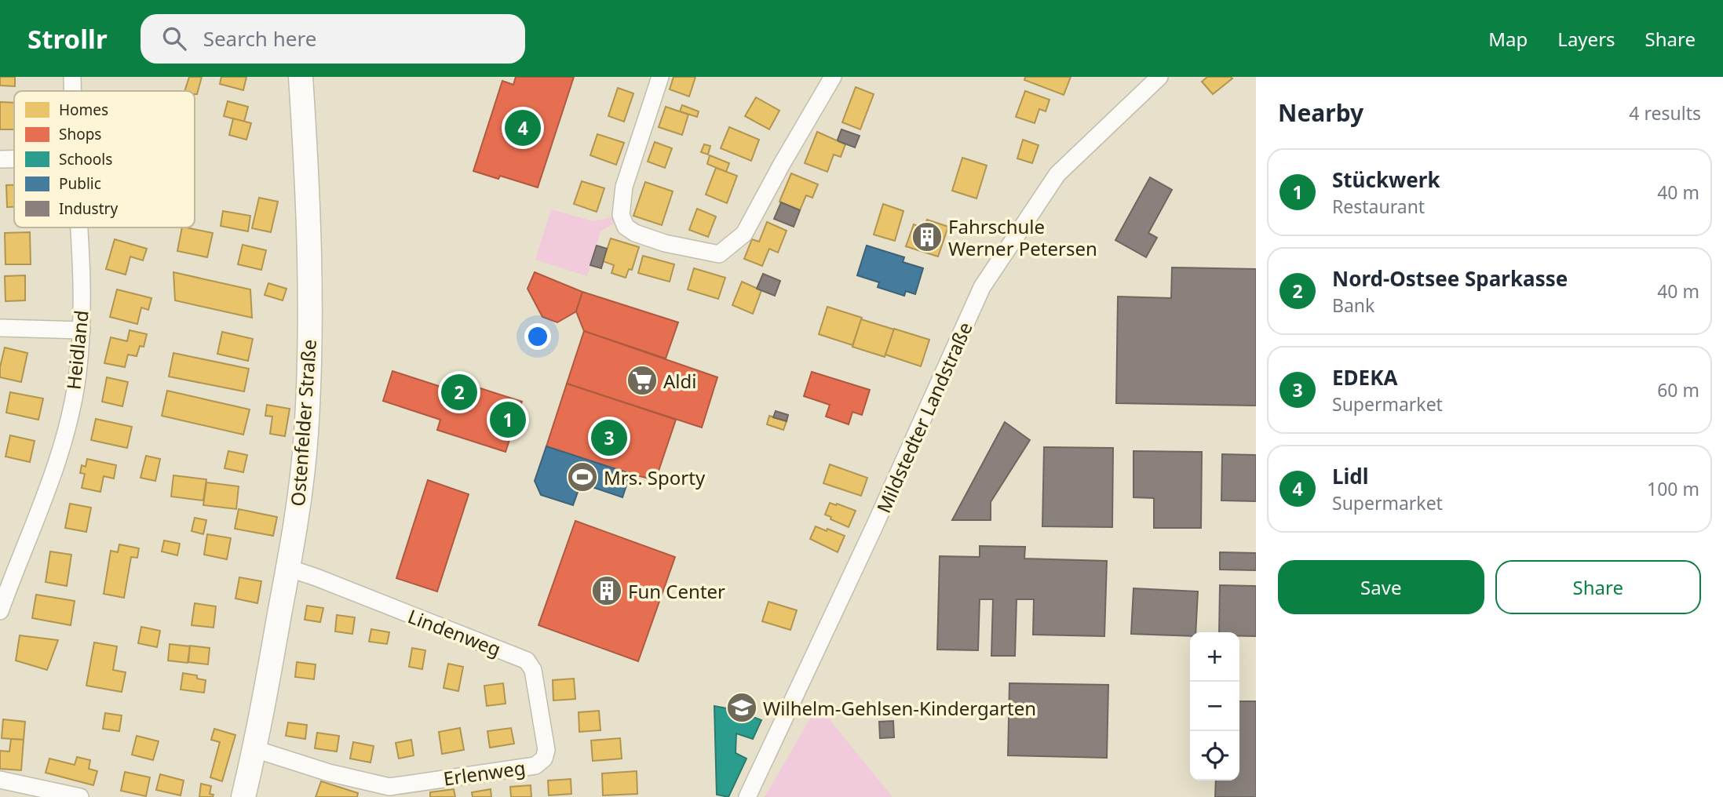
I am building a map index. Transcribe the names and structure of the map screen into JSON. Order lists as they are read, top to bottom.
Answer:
{
  "streets": {
    "main road": ["Ostenfelder Straße"],
    "street": [
      "Heidland",
      "Mildstedter Landstraße",
      "Lindenweg",
      "Erlenweg"
    ]
  },
  "crossings": [
    ["Ostenfelder Straße", "Lindenweg"],
    ["Ostenfelder Straße", "Erlenweg"],
    ["Lindenweg", "Erlenweg"]
  ],
  "places": {
    "building": ["Fahrschule Werner Petersen", "Fun Center"],
    "supermarket": ["Aldi"],
    "sports": ["Mrs. Sporty"],
    "school or university": ["Wilhelm-Gehlsen-Kindergarten"]
  },
  "legend": [
    "Homes",
    "Shops",
    "Schools",
    "Public",
    "Industry"
  ],
  "page": {
    "header": "Strollr",
    "search": "Search here",
    "nav": ["Map", "Layers", "Share"],
    "heading": ["Nearby", "4 results"],
    "pins": [
      "4",
      "2",
      "1",
      "3"
    ],
    "list": [
      {
        "mark": "1",
        "name": "Stückwerk",
        "note": "Restaurant",
        "value": "40 m"
      },
      {
        "mark": "2",
        "name": "Nord-Ostsee Sparkasse",
        "note": "Bank",
        "value": "40 m"
      },
      {
        "mark": "3",
        "name": "EDEKA",
        "note": "Supermarket",
        "value": "60 m"
      },
      {
        "mark": "4",
        "name": "Lidl",
        "note": "Supermarket",
        "value": "100 m"
      }
    ],
    "buttons": ["Save", "Share"],
    "map_buttons": ["+", "−"]
  }
}
